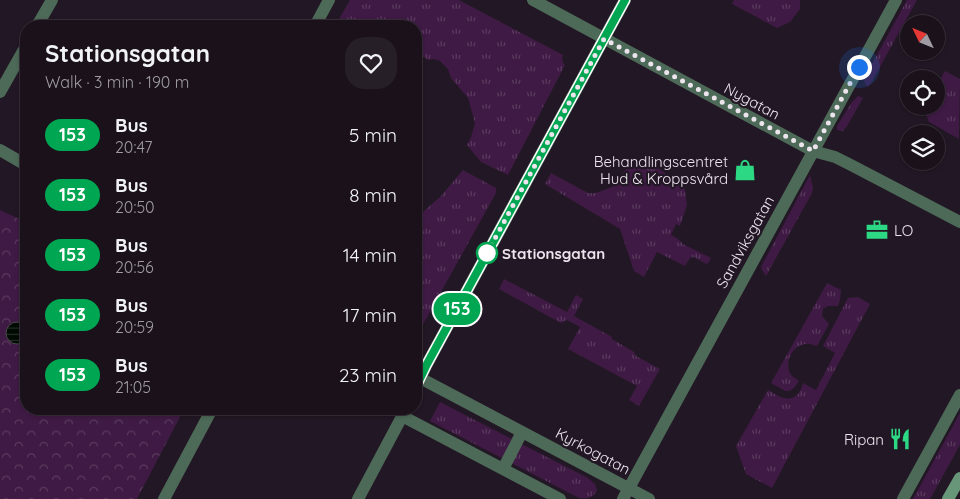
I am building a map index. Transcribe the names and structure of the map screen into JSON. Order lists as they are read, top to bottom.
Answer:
{
  "streets": {
    "street": ["Nygatan", "Sandviksgatan", "Kyrkogatan"]
  },
  "crossings": [
    ["Nygatan", "Sandviksgatan"],
    ["Sandviksgatan", "Kyrkogatan"]
  ],
  "places": {
    "shop": ["Behandlingscentret Hud & Kroppsvård"],
    "office": ["LO"],
    "other": ["Stationsgatan"],
    "restaurant": ["Ripan"]
  },
  "lines": ["bus line 153"],
  "north": "top left",
  "page": {
    "on_map": "153",
    "heading": ["Stationsgatan", "Walk · 3 min · 190 m"],
    "list": [
      {
        "mark": "153",
        "name": "Bus",
        "note": "20:47",
        "value": "5 min"
      },
      {
        "mark": "153",
        "name": "Bus",
        "note": "20:50",
        "value": "8 min"
      },
      {
        "mark": "153",
        "name": "Bus",
        "note": "20:56",
        "value": "14 min"
      },
      {
        "mark": "153",
        "name": "Bus",
        "note": "20:59",
        "value": "17 min"
      },
      {
        "mark": "153",
        "name": "Bus",
        "note": "21:05",
        "value": "23 min"
      }
    ]
  }
}
